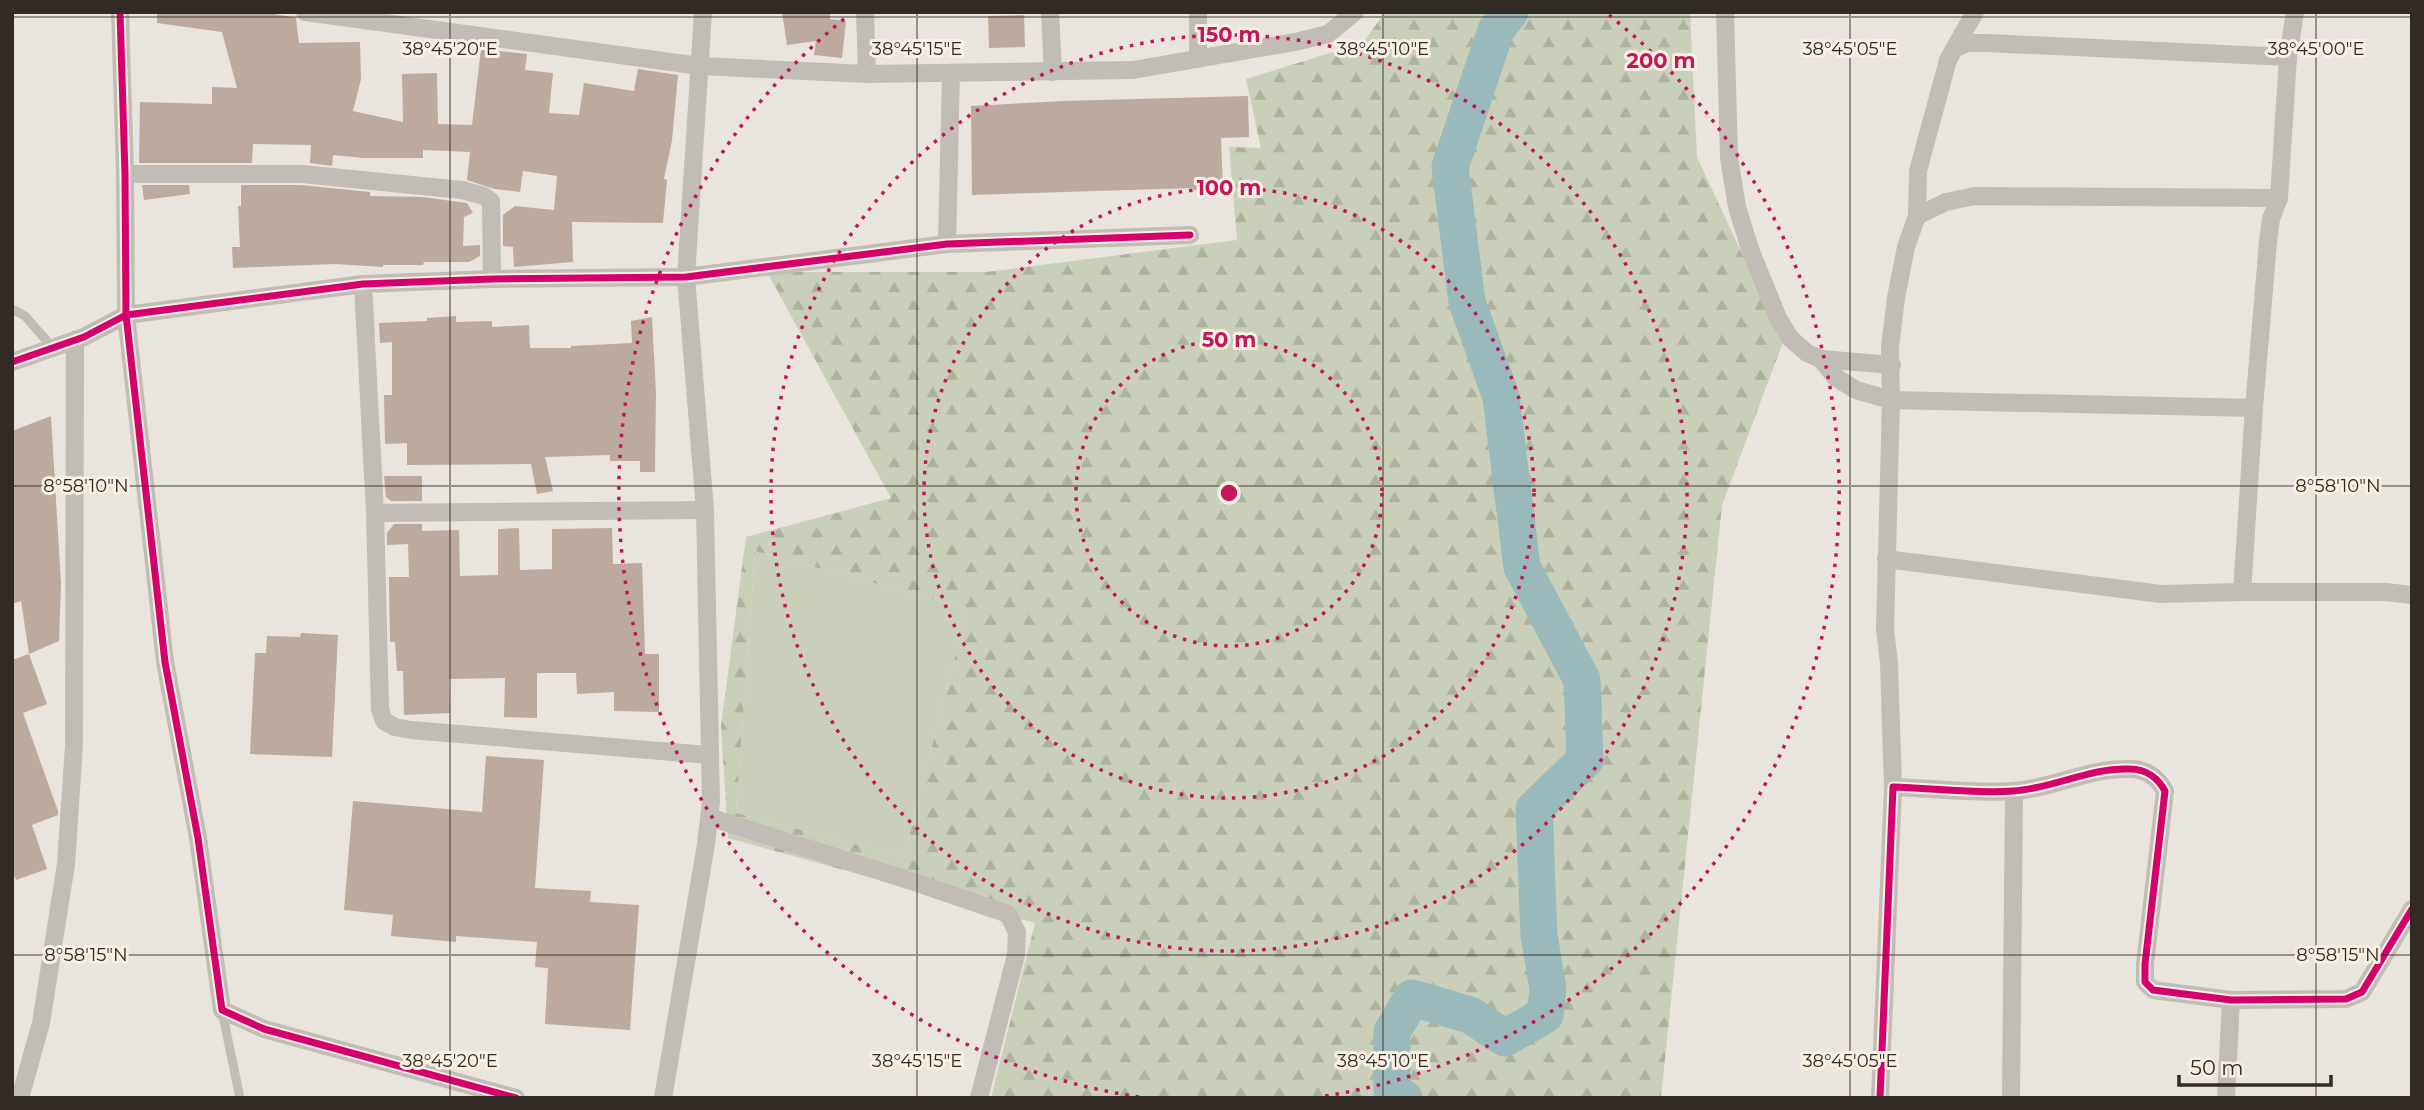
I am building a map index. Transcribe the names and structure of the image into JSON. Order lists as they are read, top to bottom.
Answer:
{
  "scale_bar": "50 m",
  "coordinates": [
    "38°45'20\"E",
    "38°45'15\"E",
    "38°45'10\"E",
    "38°45'05\"E",
    "38°45'00\"E",
    "8°58'10\"N",
    "8°58'15\"N"
  ],
  "rings": [
    "150 m",
    "200 m",
    "100 m",
    "50 m"
  ]
}
